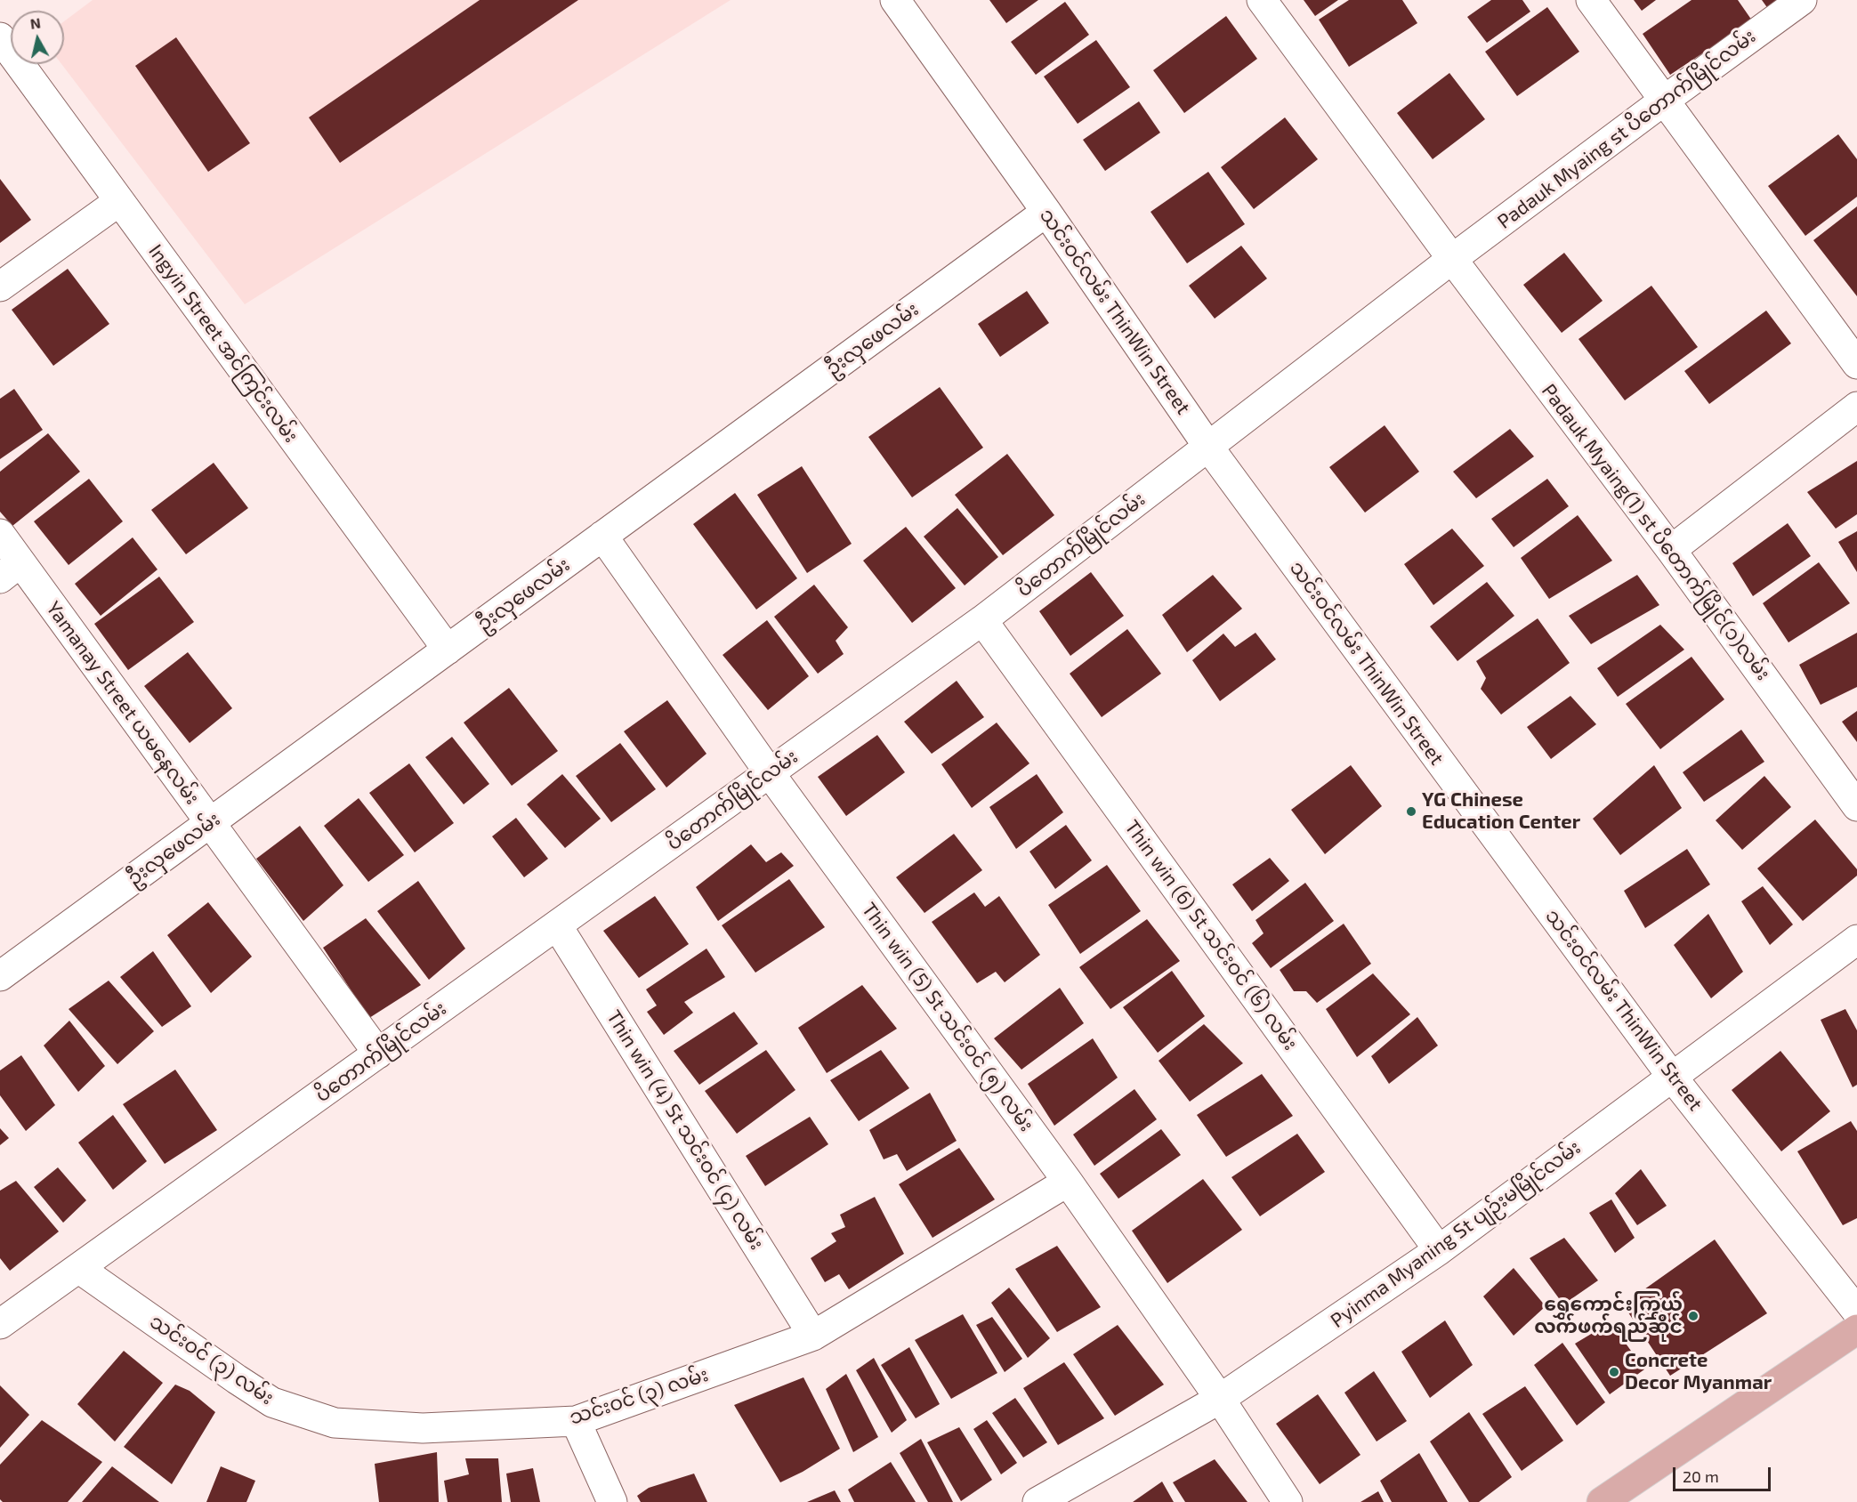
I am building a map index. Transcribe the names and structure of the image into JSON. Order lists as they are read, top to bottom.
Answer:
{
  "streets": {
    "street": [
      "Padauk Myaing st ပိတောက်မြိုင်လမ်း",
      "သင်းဝင်လမ်း ThinWin Street",
      "ဦးလှဖေလမ်း",
      "Ingyin Street အင်ကြင်းလမ်း",
      "Padauk Myaing(1) st ပိတောက်မြိုင်(၁)လမ်း",
      "ပိတောက်မြိုင်လမ်း",
      "Yamanay Street ယမနေလမ်း",
      "Thin win (6) St သင်းဝင် (၆) လမ်း",
      "Thin win (5) St သင်းဝင် (၅) လမ်း",
      "Thin win (4) St သင်းဝင် (၄) လမ်း",
      "Pyinma Myaning St ပျဉ်းမမြိုင်လမ်း",
      "သင်းဝင် (၃) လမ်း"
    ]
  },
  "crossings": [
    ["Padauk Myaing st ပိတောက်မြိုင်လမ်း", "Padauk Myaing(1) st ပိတောက်မြိုင်(၁)လမ်း"],
    ["Padauk Myaing st ပိတောက်မြိုင်လမ်း", "ပိတောက်မြိုင်လမ်း"],
    ["သင်းဝင်လမ်း ThinWin Street", "ဦးလှဖေလမ်း"],
    ["သင်းဝင်လမ်း ThinWin Street", "ပိတောက်မြိုင်လမ်း"],
    ["သင်းဝင်လမ်း ThinWin Street", "Pyinma Myaning St ပျဉ်းမမြိုင်လမ်း"],
    ["ဦးလှဖေလမ်း", "Ingyin Street အင်ကြင်းလမ်း"],
    ["ဦးလှဖေလမ်း", "Yamanay Street ယမနေလမ်း"],
    ["ဦးလှဖေလမ်း", "Thin win (5) St သင်းဝင် (၅) လမ်း"],
    ["Padauk Myaing(1) st ပိတောက်မြိုင်(၁)လမ်း", "ပိတောက်မြိုင်လမ်း"],
    ["ပိတောက်မြိုင်လမ်း", "Yamanay Street ယမနေလမ်း"],
    ["ပိတောက်မြိုင်လမ်း", "Thin win (6) St သင်းဝင် (၆) လမ်း"],
    ["ပိတောက်မြိုင်လမ်း", "Thin win (5) St သင်းဝင် (၅) လမ်း"],
    ["ပိတောက်မြိုင်လမ်း", "Thin win (4) St သင်းဝင် (၄) လမ်း"],
    ["ပိတောက်မြိုင်လမ်း", "သင်းဝင် (၃) လမ်း"],
    ["Thin win (6) St သင်းဝင် (၆) လမ်း", "Pyinma Myaning St ပျဉ်းမမြိုင်လမ်း"],
    ["Thin win (5) St သင်းဝင် (၅) လမ်း", "Pyinma Myaning St ပျဉ်းမမြိုင်လမ်း"],
    ["Thin win (5) St သင်းဝင် (၅) လမ်း", "သင်းဝင် (၃) လမ်း"],
    ["Thin win (4) St သင်းဝင် (၄) လမ်း", "သင်းဝင် (၃) လမ်း"]
  ],
  "places": ["YG Chinese Education Center", "ရွှေကောင်းကြွယ် လက်ဖက်ရည်ဆိုင်", "Concrete Decor Myanmar"],
  "scale_bar": "20 m",
  "north": "top"
}
